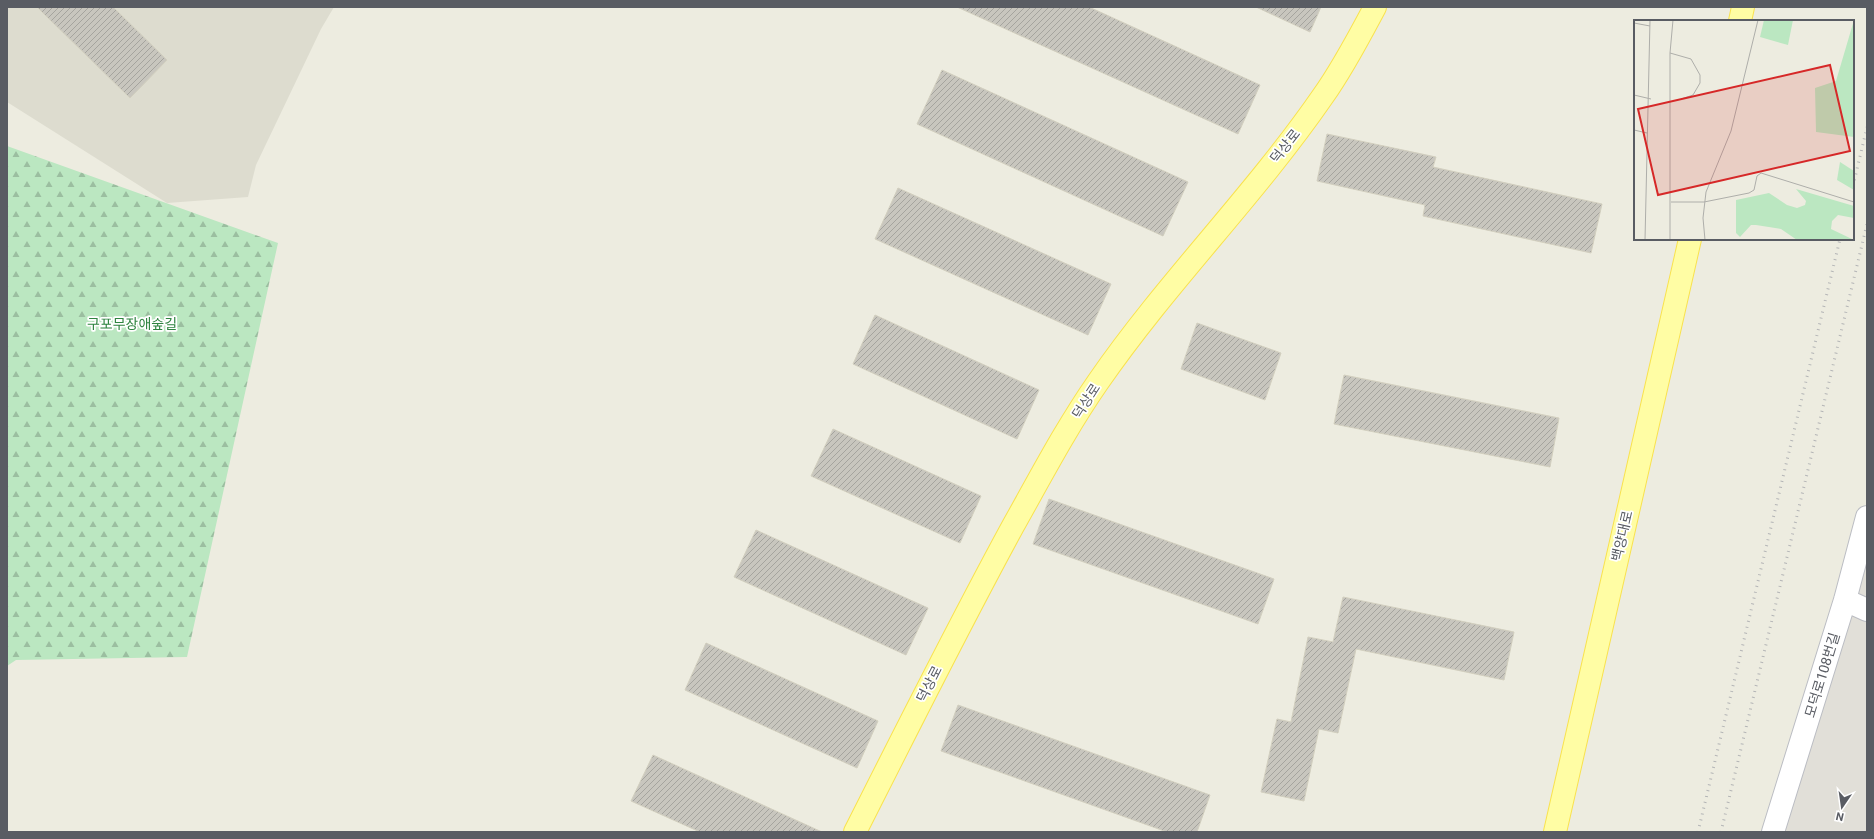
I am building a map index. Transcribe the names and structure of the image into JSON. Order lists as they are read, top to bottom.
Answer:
{
  "streets": {
    "main road": ["덕상로", "백양대로"],
    "street": ["모덕로108번길"]
  },
  "parks": ["구포무장애숲길"],
  "north": "bottom"
}
